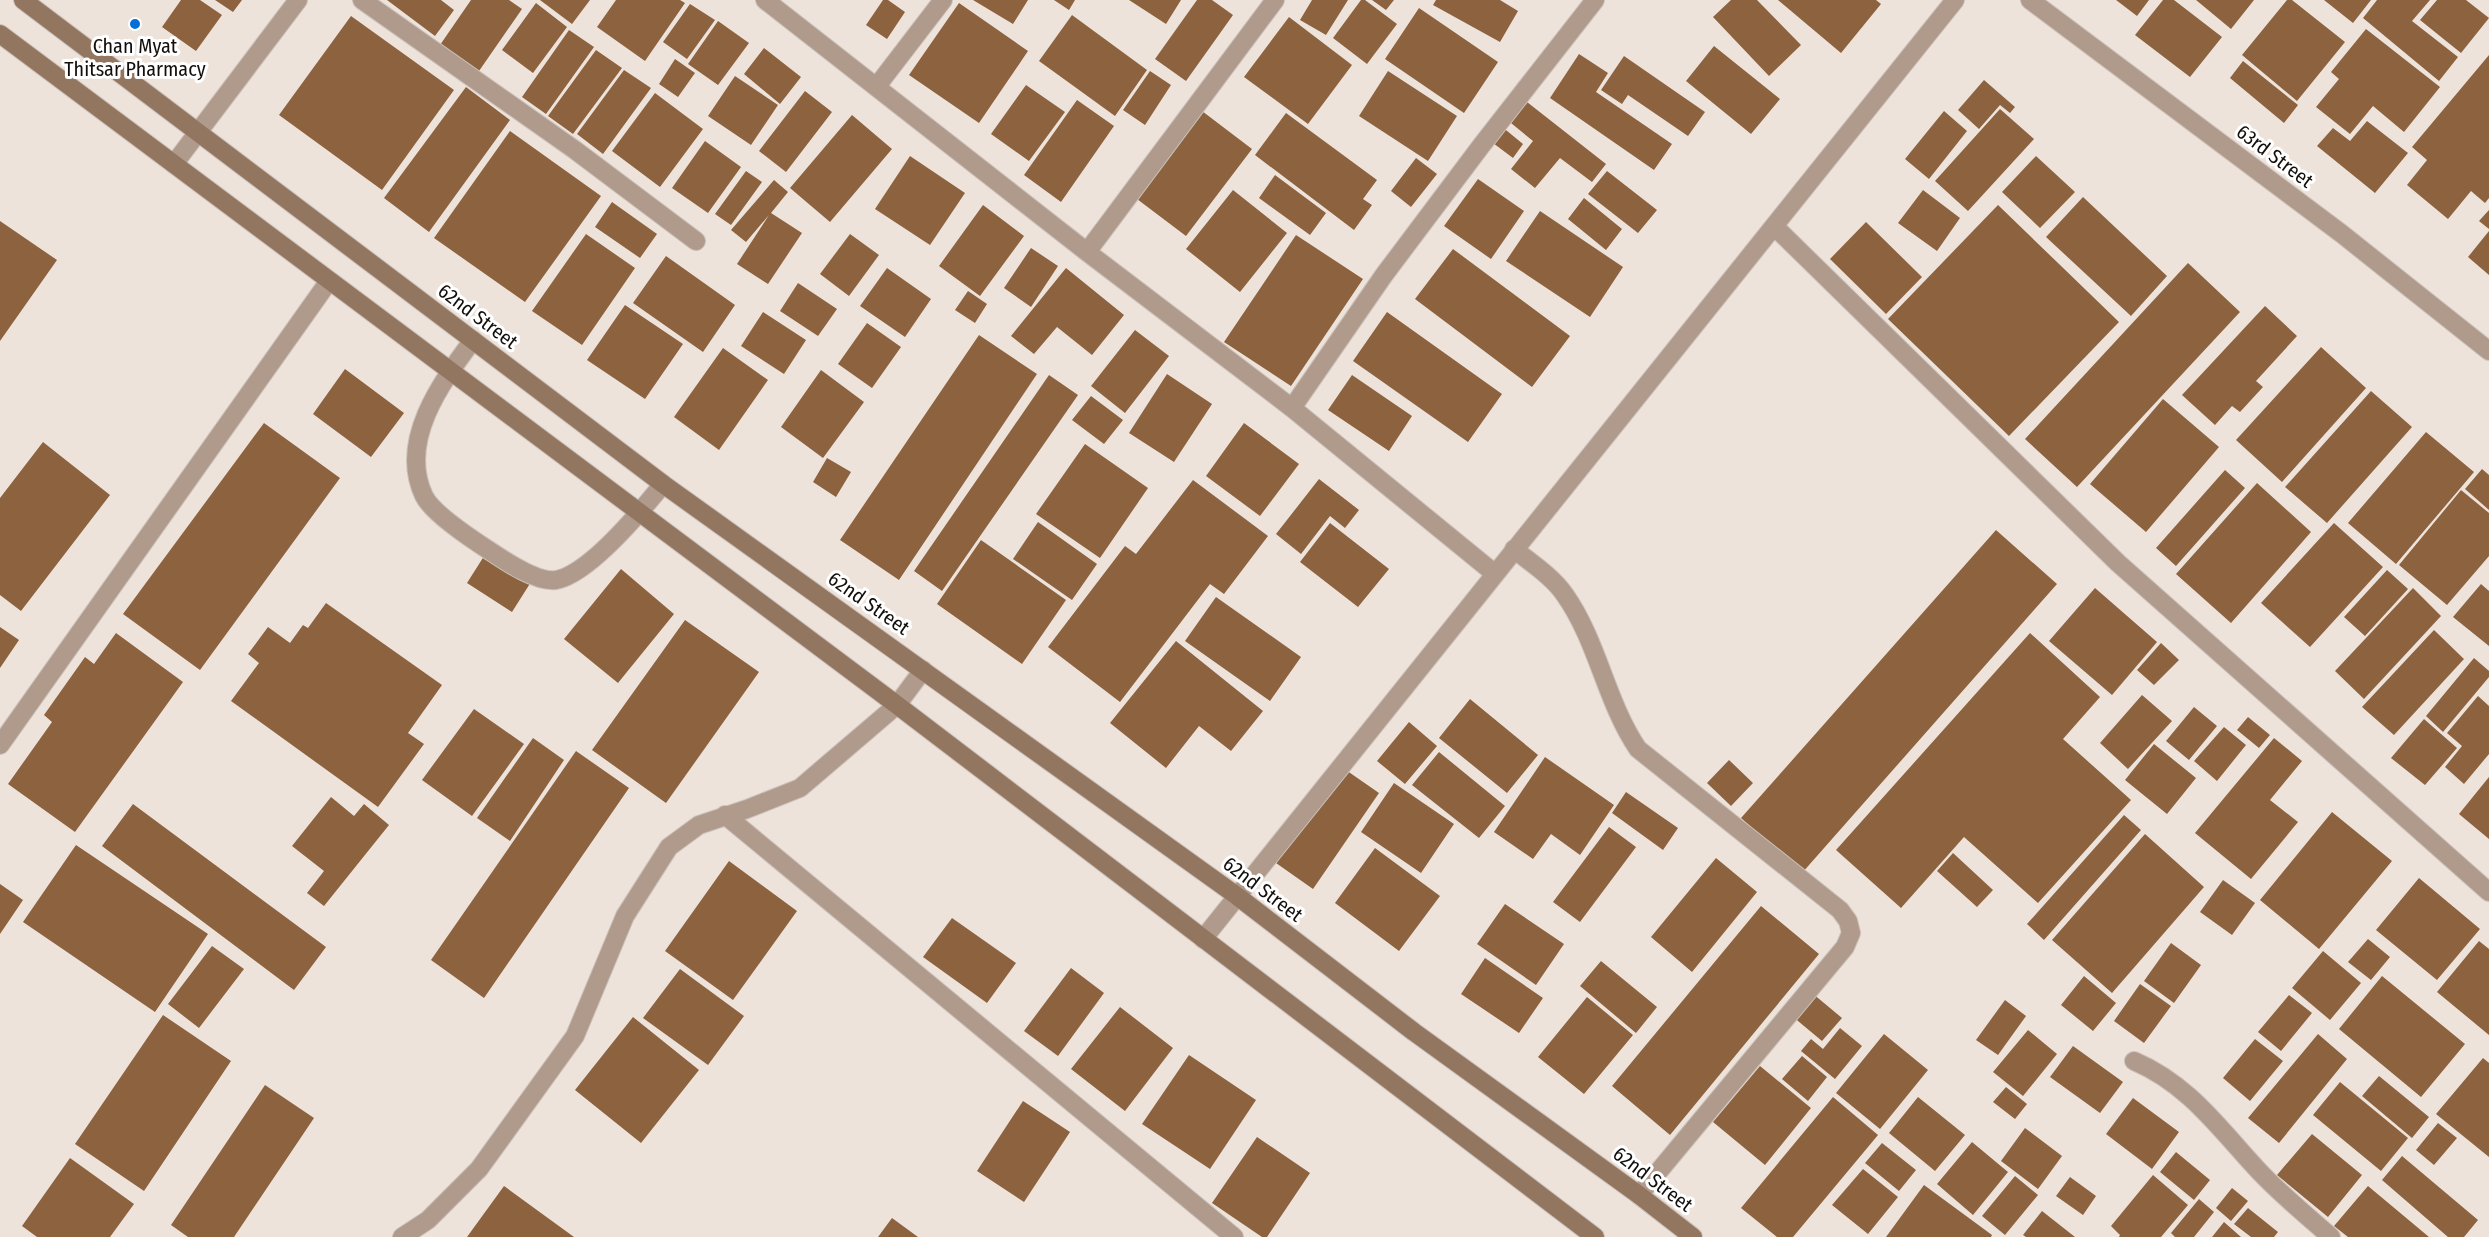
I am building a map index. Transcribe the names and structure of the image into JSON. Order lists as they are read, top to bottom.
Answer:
{
  "streets": {
    "main road": ["62nd Street"],
    "street": ["63rd Street"]
  },
  "places": ["Chan Myat Thitsar Pharmacy"]
}
